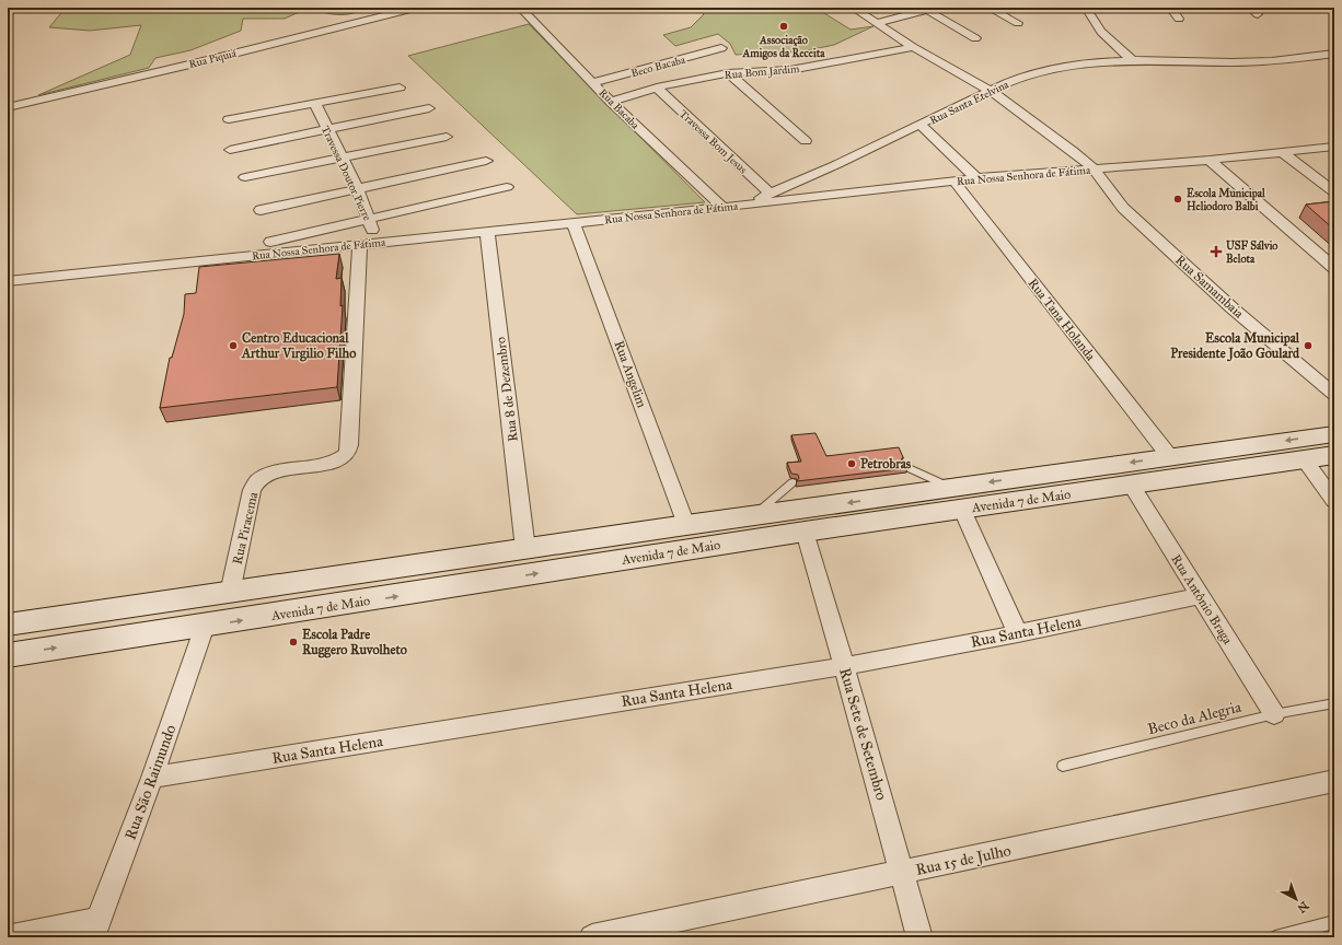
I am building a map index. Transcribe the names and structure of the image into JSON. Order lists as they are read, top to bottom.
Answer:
{
  "streets": {
    "main road": ["Avenida 7 de Maio"],
    "street": [
      "Rua Piquiá",
      "Beco Bacaba",
      "Rua Bom Jardim",
      "Rua Santa Etelvina",
      "Rua Bacaba",
      "Travessa Bom Jesus",
      "Travessa Doutor Pierre",
      "Rua Nossa Senhora de Fátima",
      "Rua Samambaia",
      "Rua Tana Holanda",
      "Rua Angelim",
      "Rua 8 de Dezembro",
      "Rua Piracema",
      "Rua Antônio Braga",
      "Rua Santa Helena",
      "Rua Sete de Setembro",
      "Rua São Raimundo",
      "Rua 15 de Julho"
    ],
    "lane": ["Beco da Alegria"]
  },
  "crossings": [
    ["Beco Bacaba", "Rua Bacaba"],
    ["Rua Bom Jardim", "Rua Bacaba"],
    ["Rua Bom Jardim", "Travessa Bom Jesus"],
    ["Rua Bom Jardim", "Rua Samambaia"],
    ["Rua Santa Etelvina", "Travessa Bom Jesus"],
    ["Rua Santa Etelvina", "Rua Nossa Senhora de Fátima"],
    ["Rua Santa Etelvina", "Rua Samambaia"],
    ["Rua Bacaba", "Rua Nossa Senhora de Fátima"],
    ["Travessa Doutor Pierre", "Rua Nossa Senhora de Fátima"],
    ["Travessa Doutor Pierre", "Rua Piracema"],
    ["Rua Nossa Senhora de Fátima", "Rua Samambaia"],
    ["Rua Nossa Senhora de Fátima", "Rua Tana Holanda"],
    ["Rua Nossa Senhora de Fátima", "Rua Angelim"],
    ["Rua Nossa Senhora de Fátima", "Rua 8 de Dezembro"],
    ["Rua Nossa Senhora de Fátima", "Rua Piracema"],
    ["Rua Tana Holanda", "Avenida 7 de Maio"],
    ["Rua Angelim", "Avenida 7 de Maio"],
    ["Rua 8 de Dezembro", "Avenida 7 de Maio"],
    ["Avenida 7 de Maio", "Rua Piracema"],
    ["Avenida 7 de Maio", "Rua Antônio Braga"],
    ["Avenida 7 de Maio", "Rua Sete de Setembro"],
    ["Avenida 7 de Maio", "Rua São Raimundo"],
    ["Rua Antônio Braga", "Rua Santa Helena"],
    ["Rua Antônio Braga", "Beco da Alegria"],
    ["Rua Santa Helena", "Rua Sete de Setembro"],
    ["Rua Santa Helena", "Rua São Raimundo"],
    ["Rua Sete de Setembro", "Rua 15 de Julho"]
  ],
  "places": {
    "other": [
      "Associação Amigos da Receita",
      "Escola Municipal Heliodoro Balbi",
      "Centro Educacional Arthur Virgilio Filho",
      "Escola Municipal Presidente João Goulard",
      "Petrobras",
      "Escola Padre Ruggero Ruvolheto"
    ],
    "health": ["USF Sálvio Belota"]
  },
  "north": "bottom right"
}
